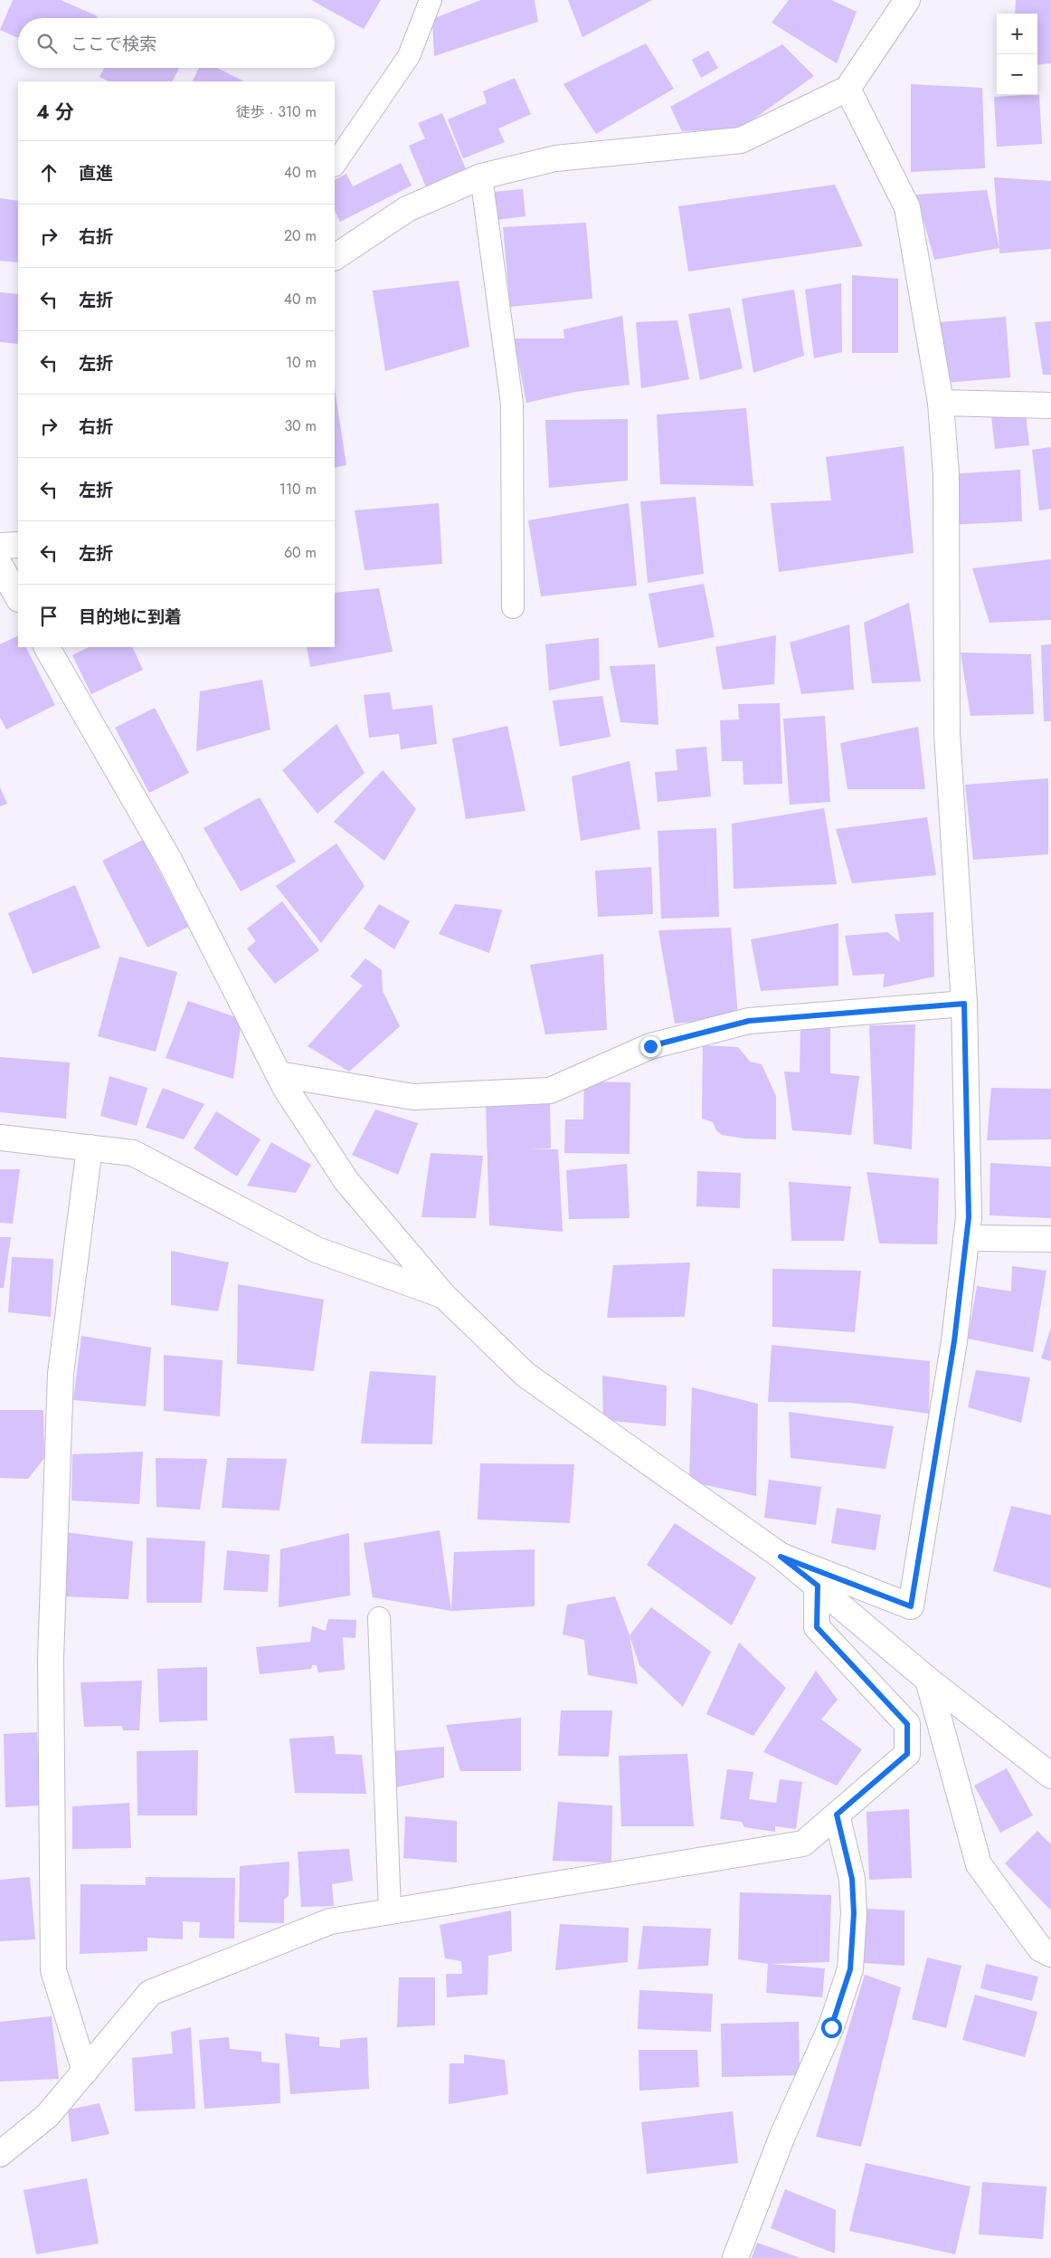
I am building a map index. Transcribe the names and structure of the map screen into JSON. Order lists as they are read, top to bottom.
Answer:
{
  "page": {
    "map_buttons": ["+", "−"],
    "search": "ここで検索",
    "heading": ["4 分", "徒歩 · 310 m"],
    "list": [
      ["直進", "40 m"],
      ["右折", "20 m"],
      ["左折", "40 m"],
      ["左折", "10 m"],
      ["右折", "30 m"],
      ["左折", "110 m"],
      ["左折", "60 m"],
      "目的地に到着"
    ]
  }
}
